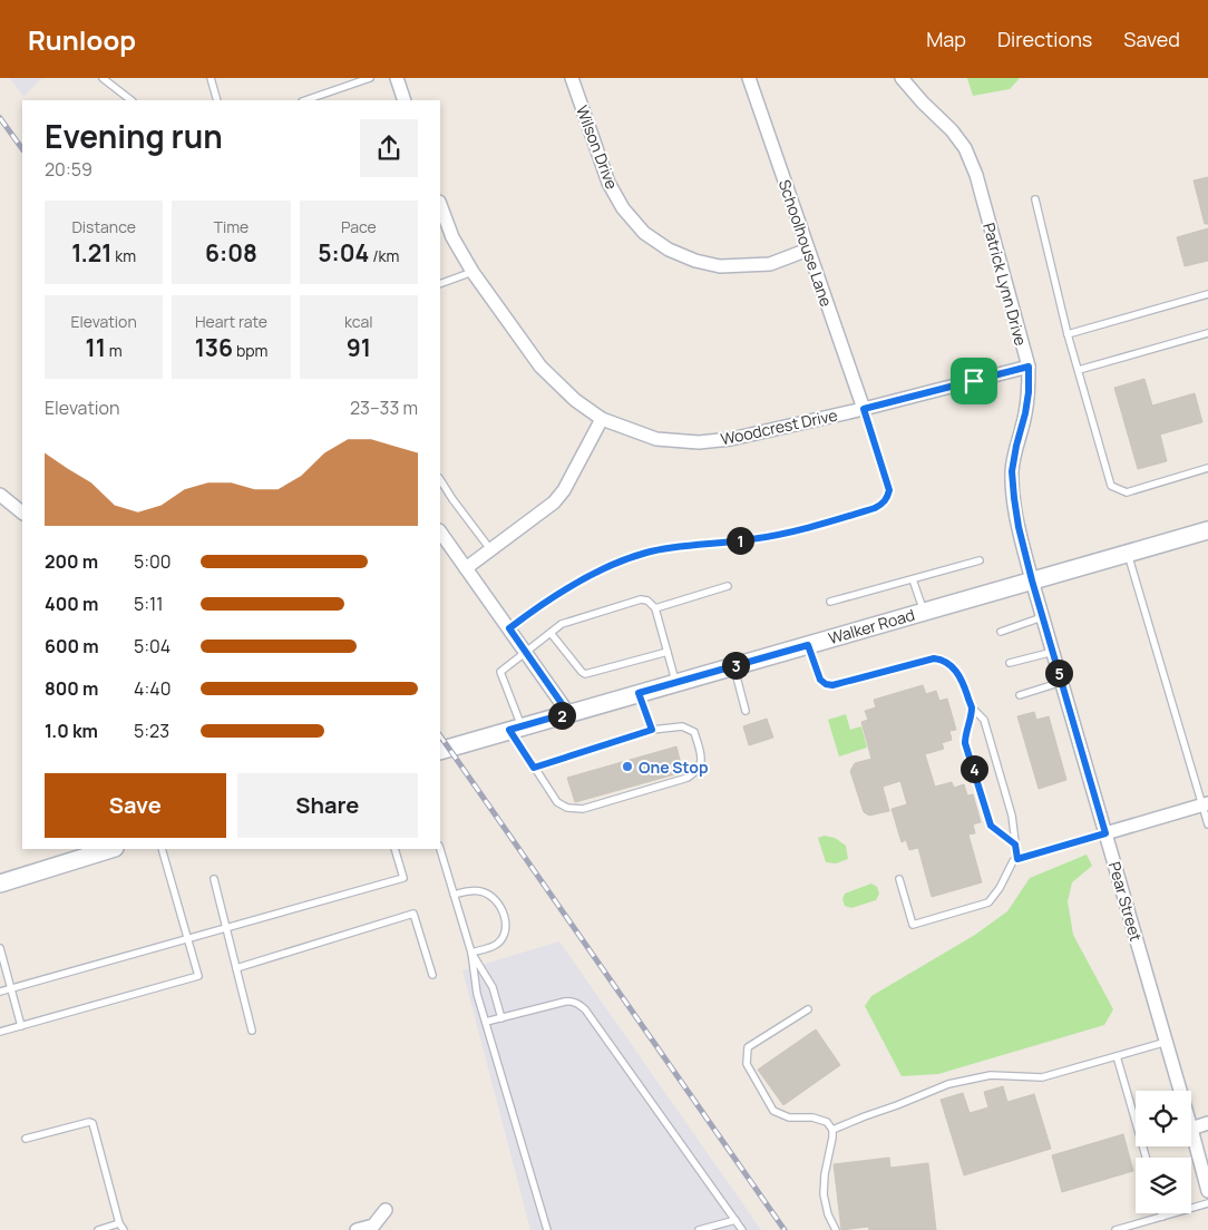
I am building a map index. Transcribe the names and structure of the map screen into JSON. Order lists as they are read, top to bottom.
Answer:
{
  "streets": {
    "street": [
      "Wilson Drive",
      "Schoolhouse Lane",
      "Patrick Lynn Drive",
      "Woodcrest Drive",
      "Walker Road",
      "Pear Street"
    ]
  },
  "crossings": [
    ["Wilson Drive", "Schoolhouse Lane"],
    ["Schoolhouse Lane", "Woodcrest Drive"],
    ["Patrick Lynn Drive", "Woodcrest Drive"],
    ["Patrick Lynn Drive", "Walker Road"],
    ["Patrick Lynn Drive", "Pear Street"],
    ["Walker Road", "Pear Street"]
  ],
  "places": ["One Stop"],
  "page": {
    "header": "Runloop",
    "nav": ["Map", "Directions", "Saved"],
    "heading": ["Evening run", "20:59"],
    "stats": [
      ["Distance", "1.21 km"],
      ["Time", "6:08"],
      ["Pace", "5:04 /km"],
      ["Elevation", "11 m"],
      ["Heart rate", "136 bpm"],
      ["kcal", "91"]
    ],
    "chart": ["Elevation", "23–33 m"],
    "pins": [
      "1",
      "3",
      "5",
      "2",
      "4"
    ],
    "list": [
      {
        "name": "200 m",
        "note": "5:00"
      },
      {
        "name": "400 m",
        "note": "5:11"
      },
      {
        "name": "600 m",
        "note": "5:04"
      },
      {
        "name": "800 m",
        "note": "4:40"
      },
      {
        "name": "1.0 km",
        "note": "5:23"
      }
    ],
    "buttons": ["Save", "Share"]
  }
}
